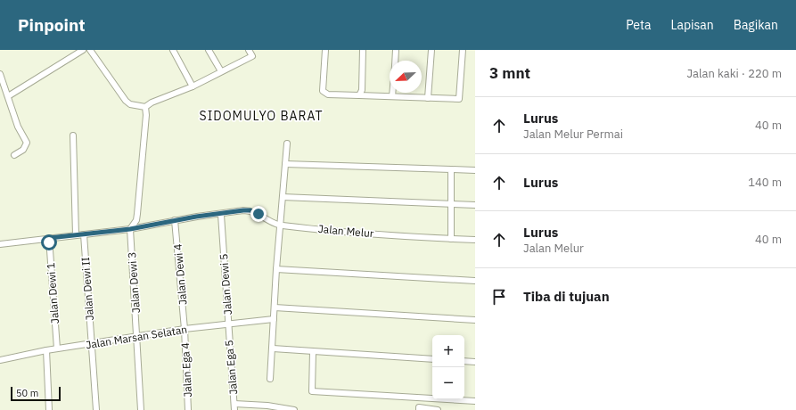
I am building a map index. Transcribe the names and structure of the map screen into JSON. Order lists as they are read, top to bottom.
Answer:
{
  "streets": {
    "street": [
      "Jalan Melur",
      "Jalan Dewi 4",
      "Jalan Dewi 3",
      "Jalan Dewi 5",
      "Jalan Dewi II",
      "Jalan Dewi 1",
      "Jalan Marsan Selatan",
      "Jalan Ega 5",
      "Jalan Ega 4"
    ]
  },
  "crossings": [
    ["Jalan Melur", "Jalan Dewi 4"],
    ["Jalan Melur", "Jalan Dewi 3"],
    ["Jalan Melur", "Jalan Dewi 5"],
    ["Jalan Melur", "Jalan Dewi II"],
    ["Jalan Melur", "Jalan Dewi 1"],
    ["Jalan Dewi 4", "Jalan Marsan Selatan"],
    ["Jalan Dewi 4", "Jalan Ega 4"],
    ["Jalan Dewi 3", "Jalan Marsan Selatan"],
    ["Jalan Dewi 5", "Jalan Marsan Selatan"],
    ["Jalan Dewi 5", "Jalan Ega 5"],
    ["Jalan Dewi II", "Jalan Marsan Selatan"],
    ["Jalan Dewi 1", "Jalan Marsan Selatan"],
    ["Jalan Marsan Selatan", "Jalan Ega 5"],
    ["Jalan Marsan Selatan", "Jalan Ega 4"]
  ],
  "districts": ["SIDOMULYO BARAT"],
  "scale_bar": "50 m",
  "north": "bottom left",
  "page": {
    "header": "Pinpoint",
    "nav": ["Peta", "Lapisan", "Bagikan"],
    "heading": ["3 mnt", "Jalan kaki · 220 m"],
    "list": [
      ["Lurus", "Jalan Melur Permai", "40 m"],
      ["Lurus", "140 m"],
      ["Lurus", "Jalan Melur", "40 m"],
      "Tiba di tujuan"
    ],
    "map_buttons": ["+", "−"],
    "scale": "50 m"
  }
}
